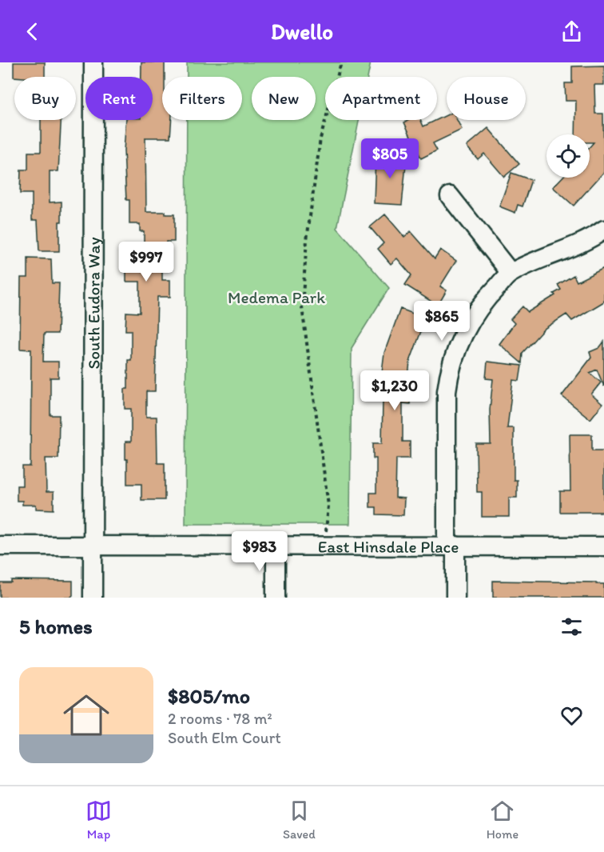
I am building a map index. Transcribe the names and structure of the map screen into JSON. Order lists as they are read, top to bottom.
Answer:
{
  "streets": {
    "street": ["South Eudora Way", "East Hinsdale Place"]
  },
  "crossings": [
    ["South Eudora Way", "East Hinsdale Place"]
  ],
  "parks": ["Medema Park"],
  "page": {
    "header": "Dwello",
    "chip": [
      "Buy",
      "Rent",
      "Filters",
      "New",
      "Apartment",
      "House"
    ],
    "price": [
      "$805",
      "$997",
      "$865",
      "$1,230",
      "$983"
    ],
    "heading": "5 homes",
    "list": [
      {
        "name": "$805/mo",
        "note": "2 rooms · 78 m² · South Elm Court"
      }
    ],
    "tabs": ["Map", "Saved", "Home"]
  }
}
